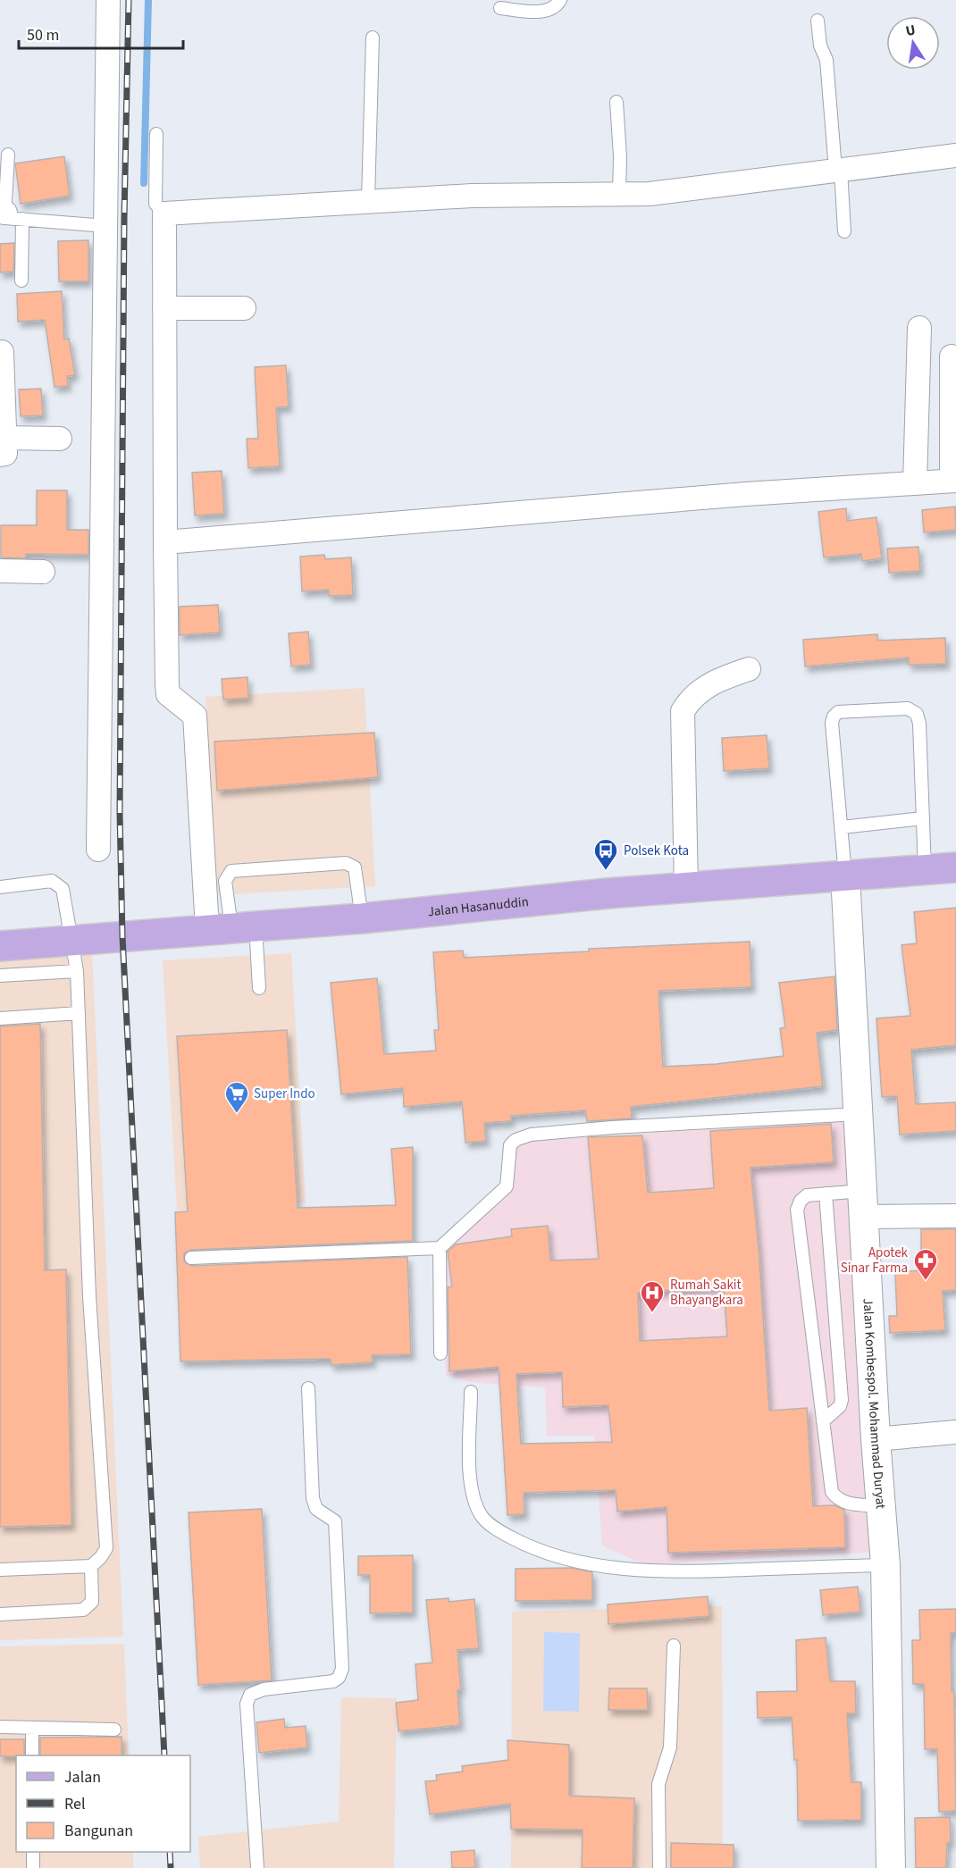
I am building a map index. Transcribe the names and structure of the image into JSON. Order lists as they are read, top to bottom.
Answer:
{
  "streets": {
    "main road": ["Jalan Hasanuddin"],
    "street": ["Jalan Kombespol. Mohammad Duryat"]
  },
  "crossings": [
    ["Jalan Hasanuddin", "Jalan Kombespol. Mohammad Duryat"]
  ],
  "places": {
    "bus stop": ["Polsek Kota"],
    "supermarket": ["Super Indo"],
    "pharmacy": ["Apotek Sinar Farma"],
    "hospital": ["Rumah Sakit Bhayangkara"]
  },
  "legend": ["Jalan", "Rel", "Bangunan"],
  "scale_bar": "50 m",
  "north": "top"
}
